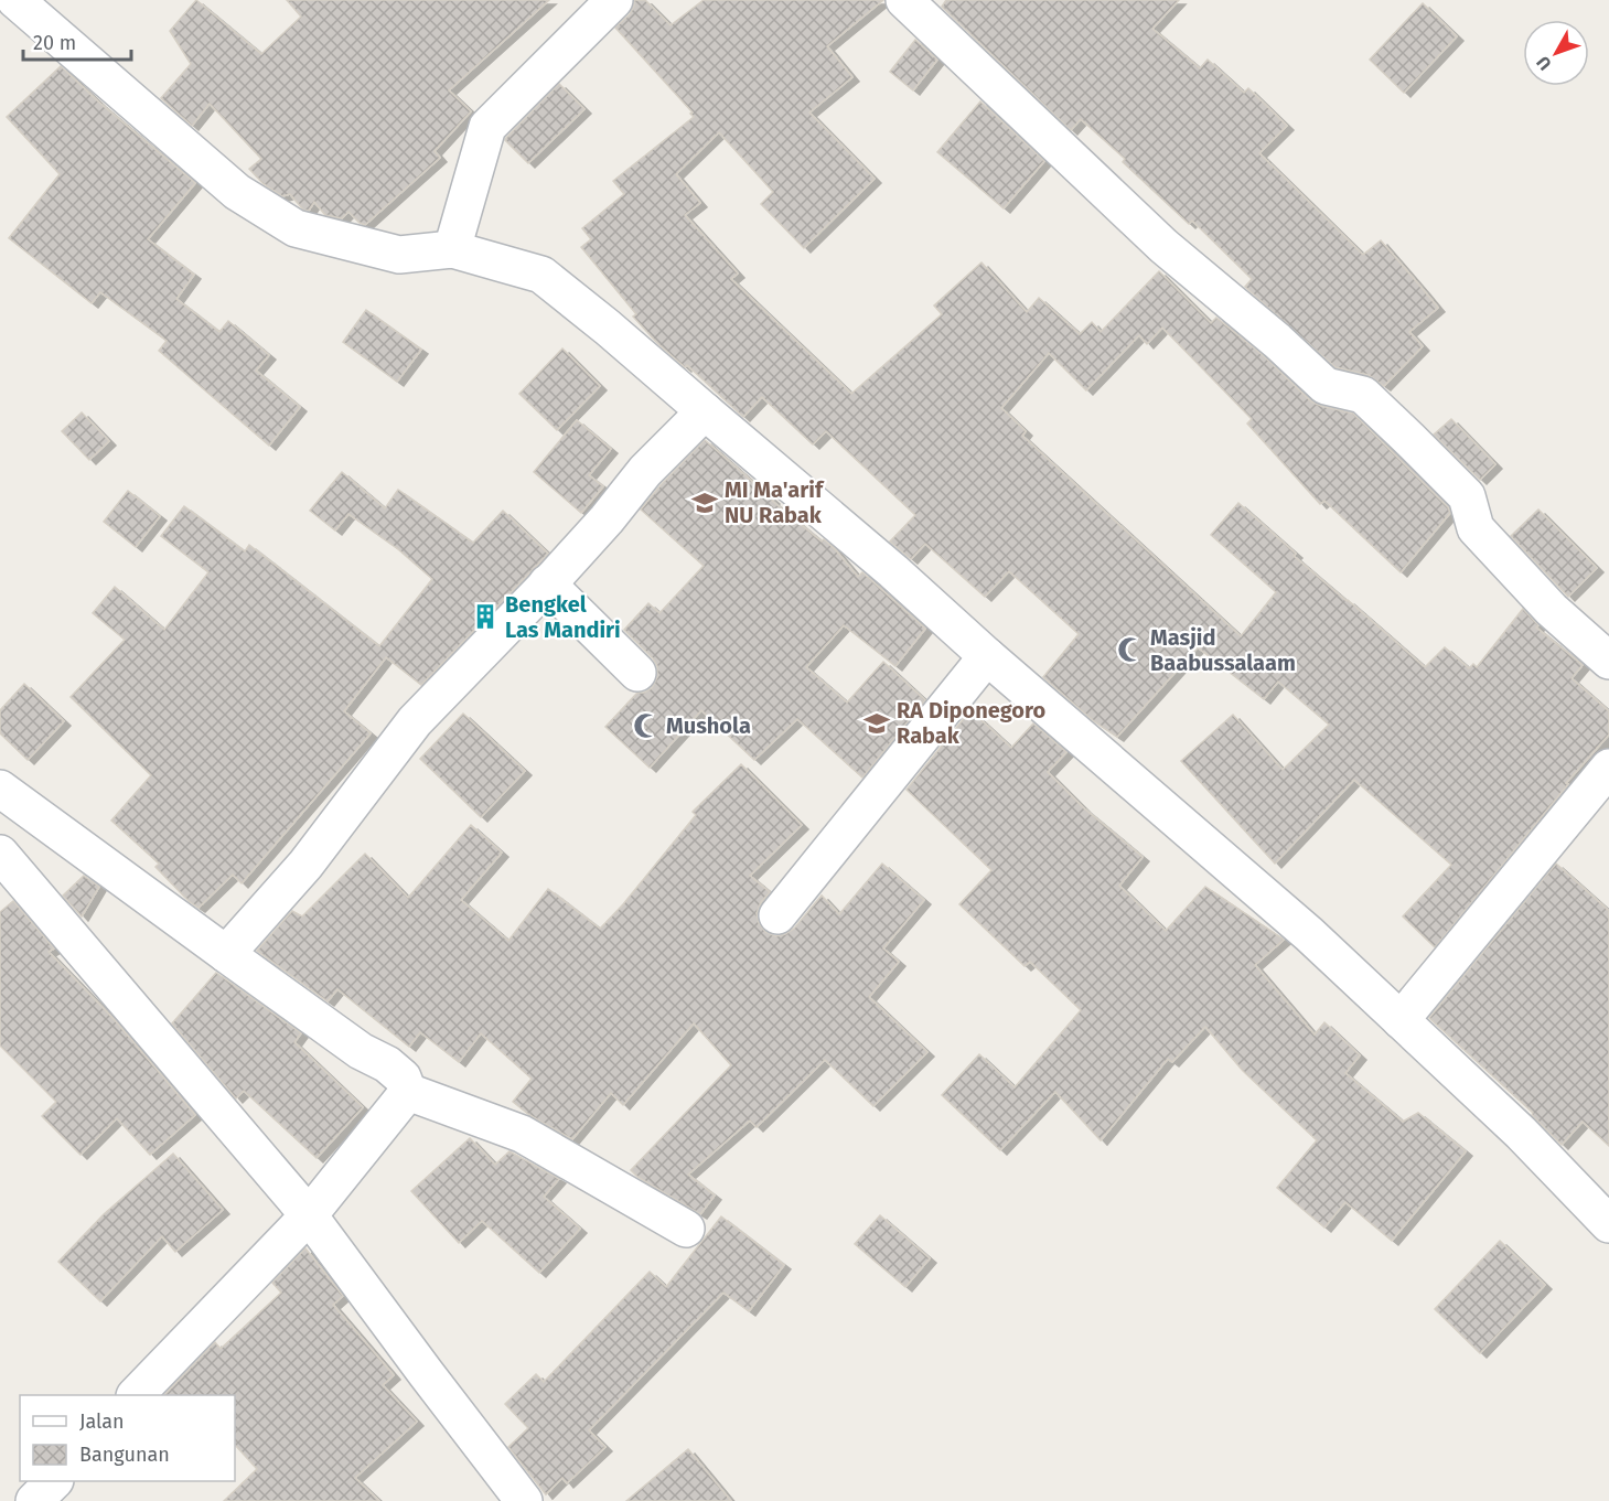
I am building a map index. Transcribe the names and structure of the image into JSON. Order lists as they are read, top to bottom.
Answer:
{
  "places": {
    "school or university": ["MI Ma'arif NU Rabak", "RA Diponegoro Rabak"],
    "building": ["Bengkel Las Mandiri"],
    "mosque": ["Masjid Baabussalaam", "Mushola"]
  },
  "legend": ["Jalan", "Bangunan"],
  "scale_bar": "20 m",
  "north": "bottom left"
}
